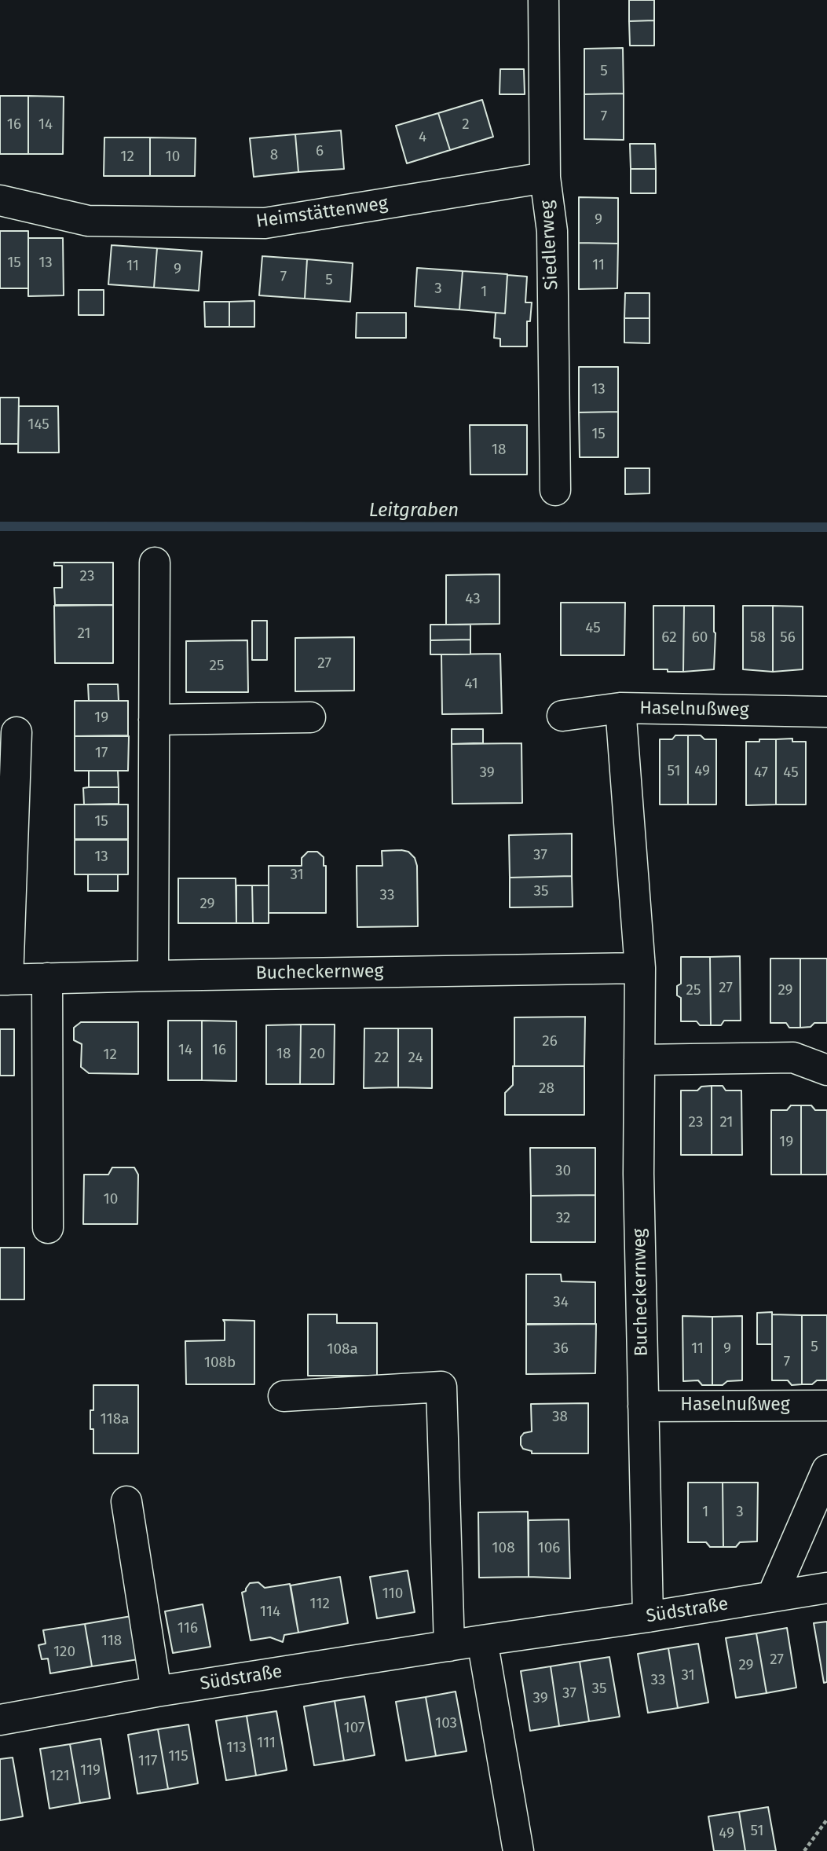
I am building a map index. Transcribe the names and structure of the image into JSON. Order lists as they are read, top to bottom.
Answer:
{
  "streets": {
    "street": [
      "Heimstättenweg",
      "Siedlerweg",
      "Haselnußweg",
      "Bucheckernweg",
      "Südstraße"
    ]
  },
  "crossings": [
    ["Heimstättenweg", "Siedlerweg"],
    ["Haselnußweg", "Bucheckernweg"],
    ["Bucheckernweg", "Südstraße"]
  ],
  "water": ["Leitgraben"],
  "house_numbers": [
    "5",
    "7",
    "16",
    "14",
    "2",
    "4",
    "6",
    "8",
    "12",
    "10",
    "9",
    "15",
    "13",
    "11",
    "11",
    "9",
    "7",
    "5",
    "3",
    "1",
    "13",
    "145",
    "15",
    "18",
    "23",
    "43",
    "45",
    "21",
    "62",
    "60",
    "58",
    "56",
    "27",
    "25",
    "41",
    "19",
    "17",
    "51",
    "49",
    "39",
    "47",
    "45",
    "15",
    "37",
    "13",
    "31",
    "35",
    "33",
    "29",
    "27",
    "25",
    "29",
    "26",
    "14",
    "16",
    "18",
    "20",
    "12",
    "22",
    "24",
    "28",
    "23",
    "21",
    "19",
    "30",
    "10",
    "32",
    "34",
    "5",
    "36",
    "11",
    "9",
    "108a",
    "7",
    "108b",
    "38",
    "118a",
    "1",
    "3",
    "108",
    "106",
    "110",
    "112",
    "114",
    "116",
    "118",
    "120",
    "27",
    "29",
    "31",
    "33",
    "35",
    "37",
    "39",
    "103",
    "107",
    "111",
    "113",
    "115",
    "117",
    "119",
    "121",
    "51",
    "49"
  ]
}
